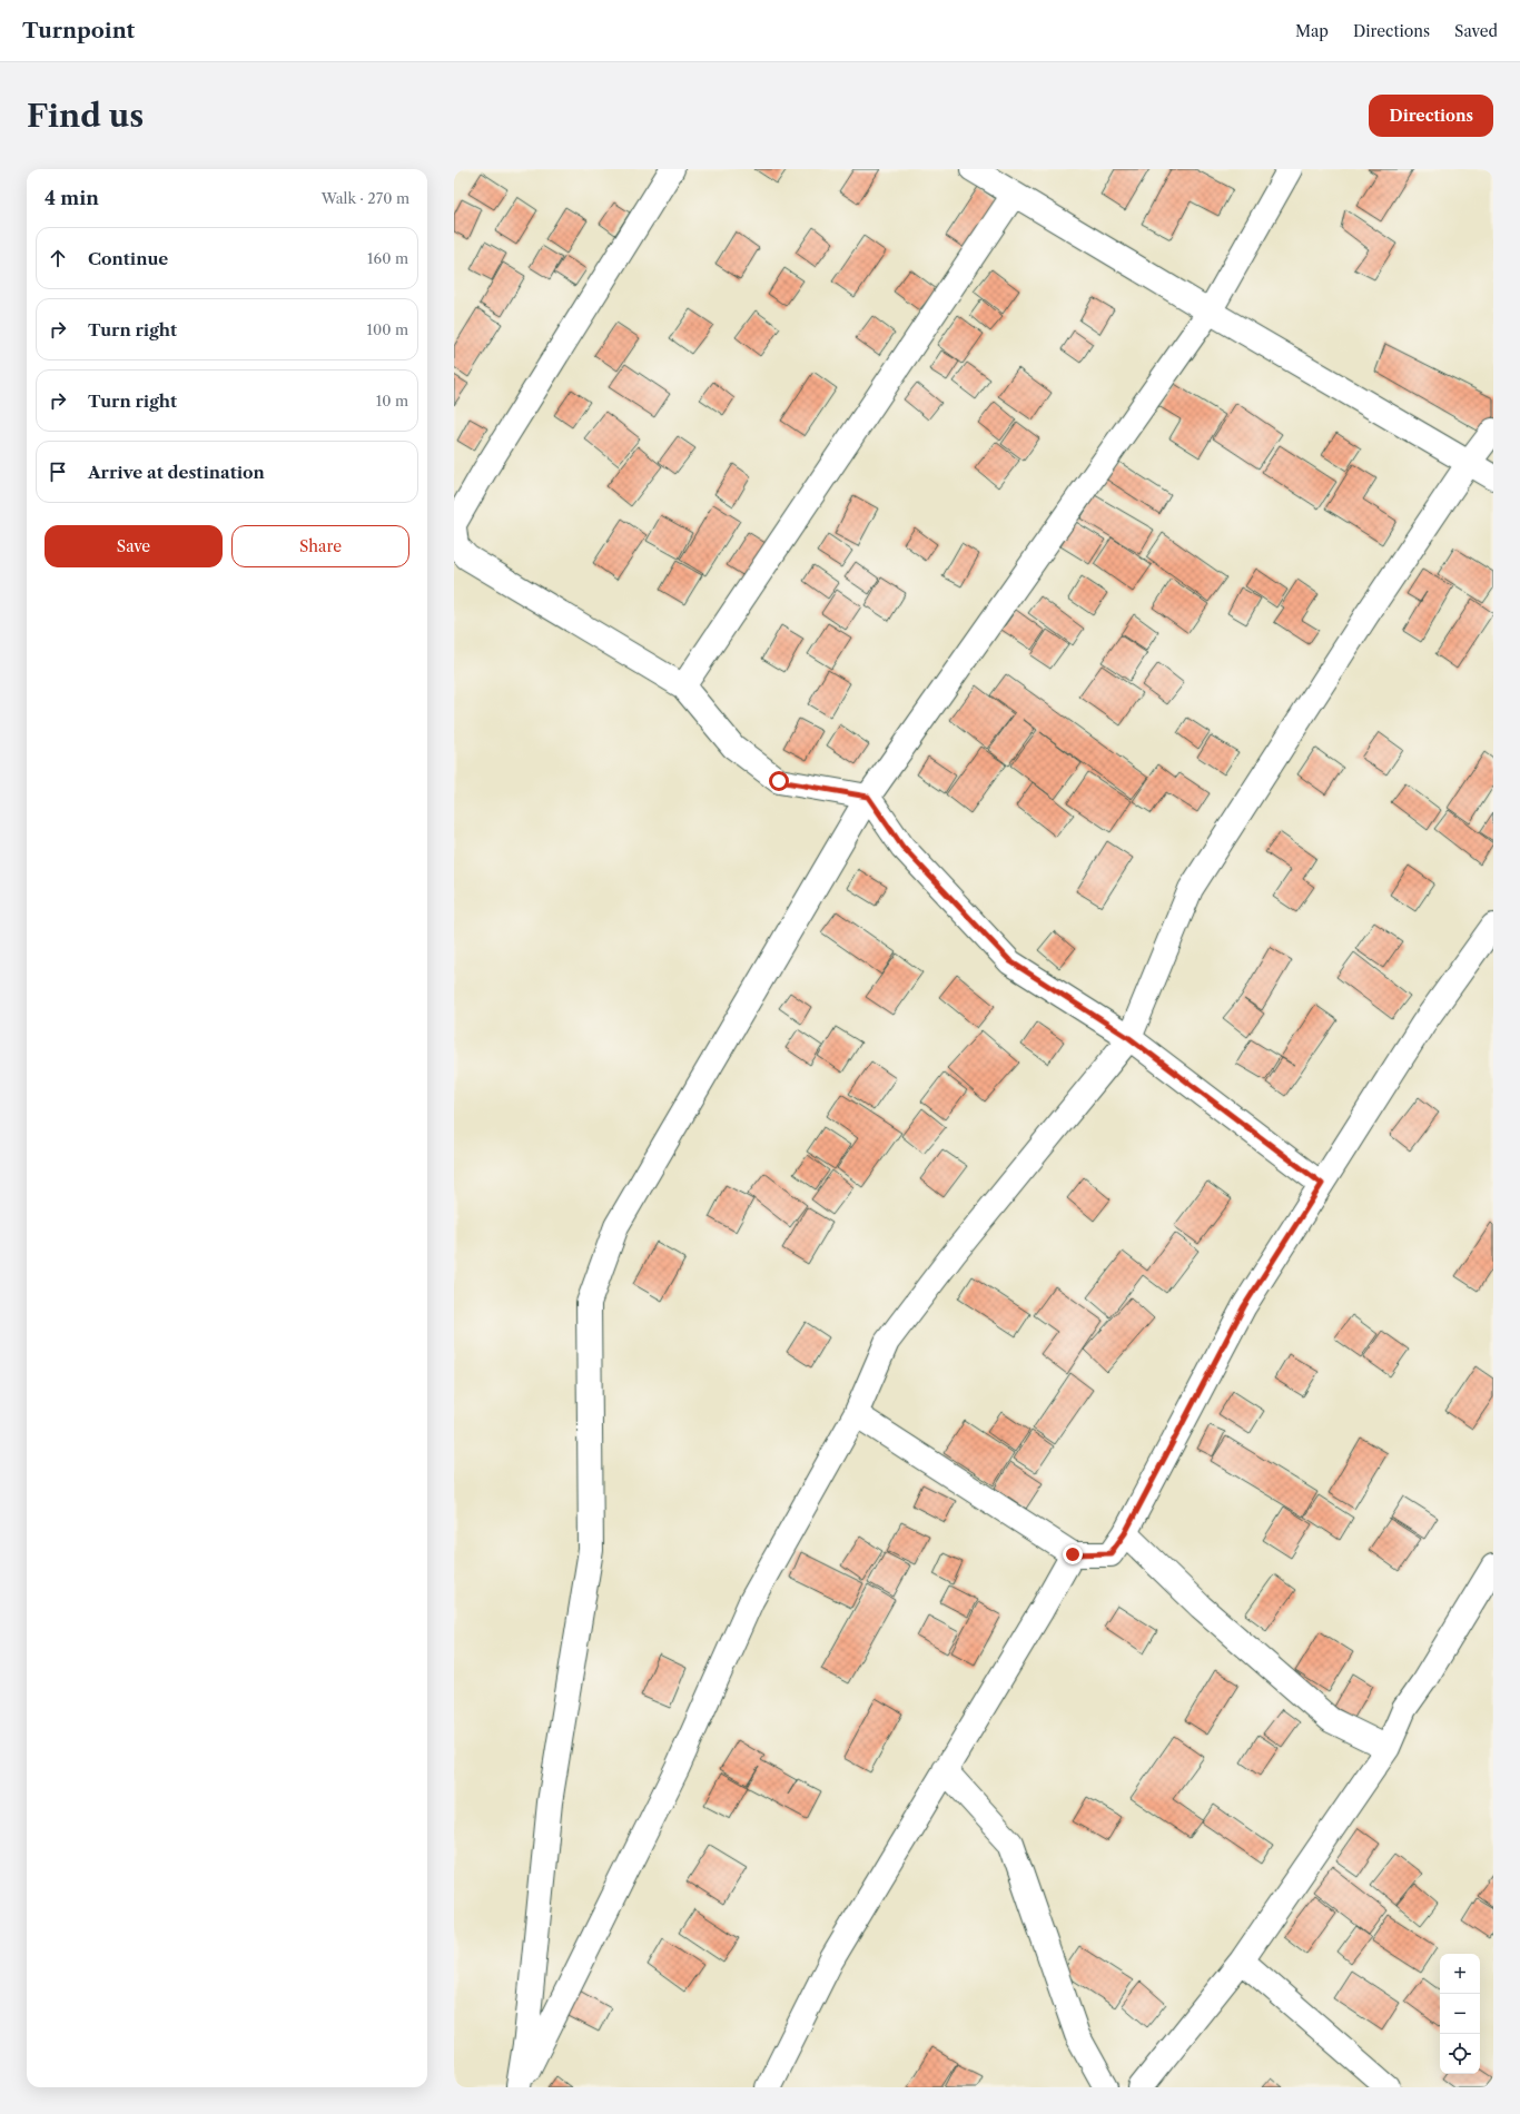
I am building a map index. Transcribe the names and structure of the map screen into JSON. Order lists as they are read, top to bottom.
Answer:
{
  "page": {
    "header": "Turnpoint",
    "nav": ["Map", "Directions", "Saved"],
    "buttons": [
      "Directions",
      ["Save", "Share"]
    ],
    "title": "Find us",
    "heading": ["4 min", "Walk · 270 m"],
    "list": [
      ["Continue", "160 m"],
      ["Turn right", "100 m"],
      ["Turn right", "10 m"],
      "Arrive at destination"
    ],
    "map_buttons": ["+", "−"]
  }
}
